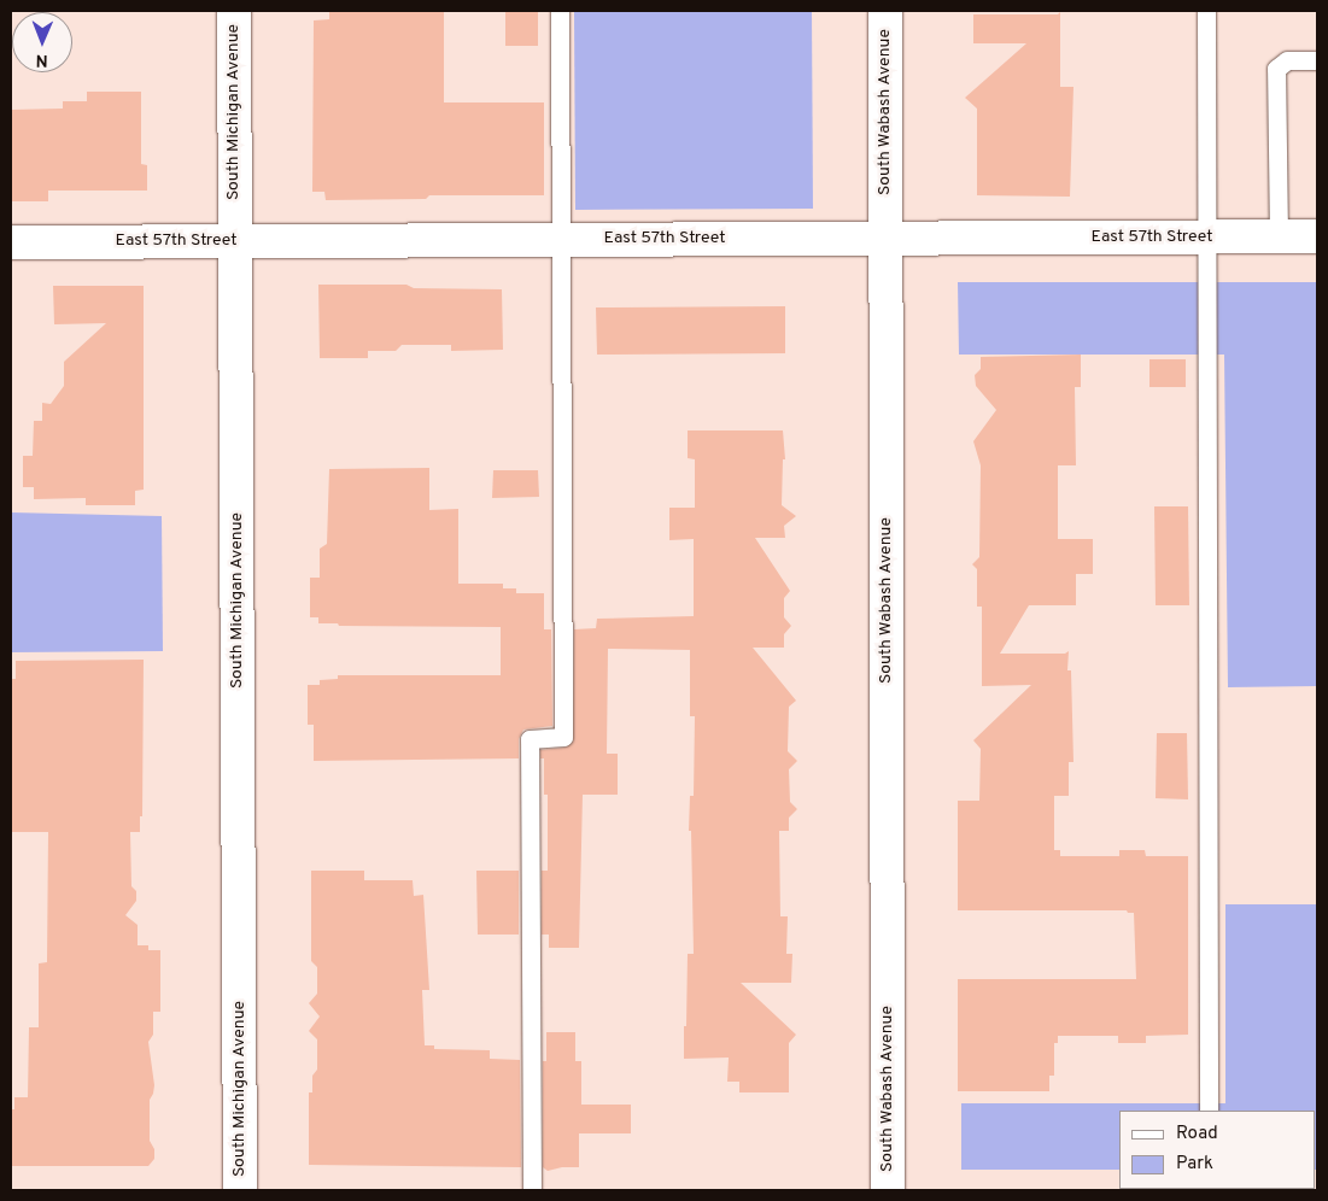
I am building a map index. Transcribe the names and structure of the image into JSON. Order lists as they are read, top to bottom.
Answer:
{
  "streets": {
    "street": ["South Michigan Avenue", "South Wabash Avenue", "East 57th Street"]
  },
  "crossings": [
    ["South Michigan Avenue", "East 57th Street"],
    ["South Wabash Avenue", "East 57th Street"]
  ],
  "legend": ["Road", "Park"],
  "north": "bottom"
}
